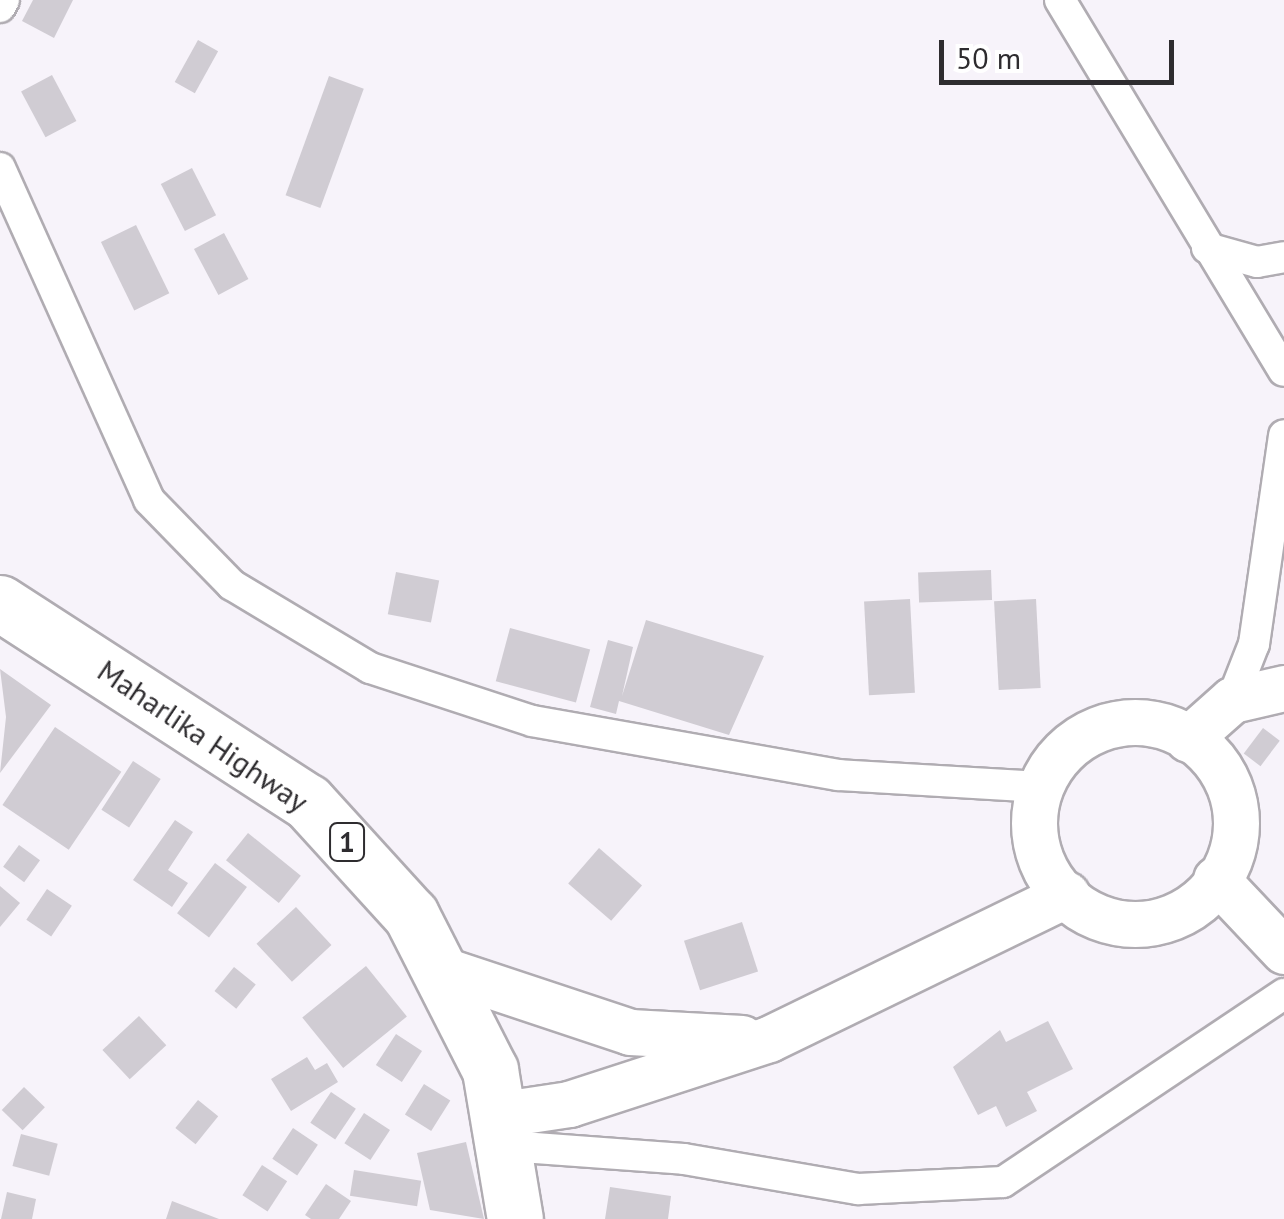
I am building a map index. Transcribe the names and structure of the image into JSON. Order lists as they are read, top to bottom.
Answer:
{
  "streets": {
    "highway": ["Maharlika Highway", "1"]
  },
  "scale_bar": "50 m"
}
